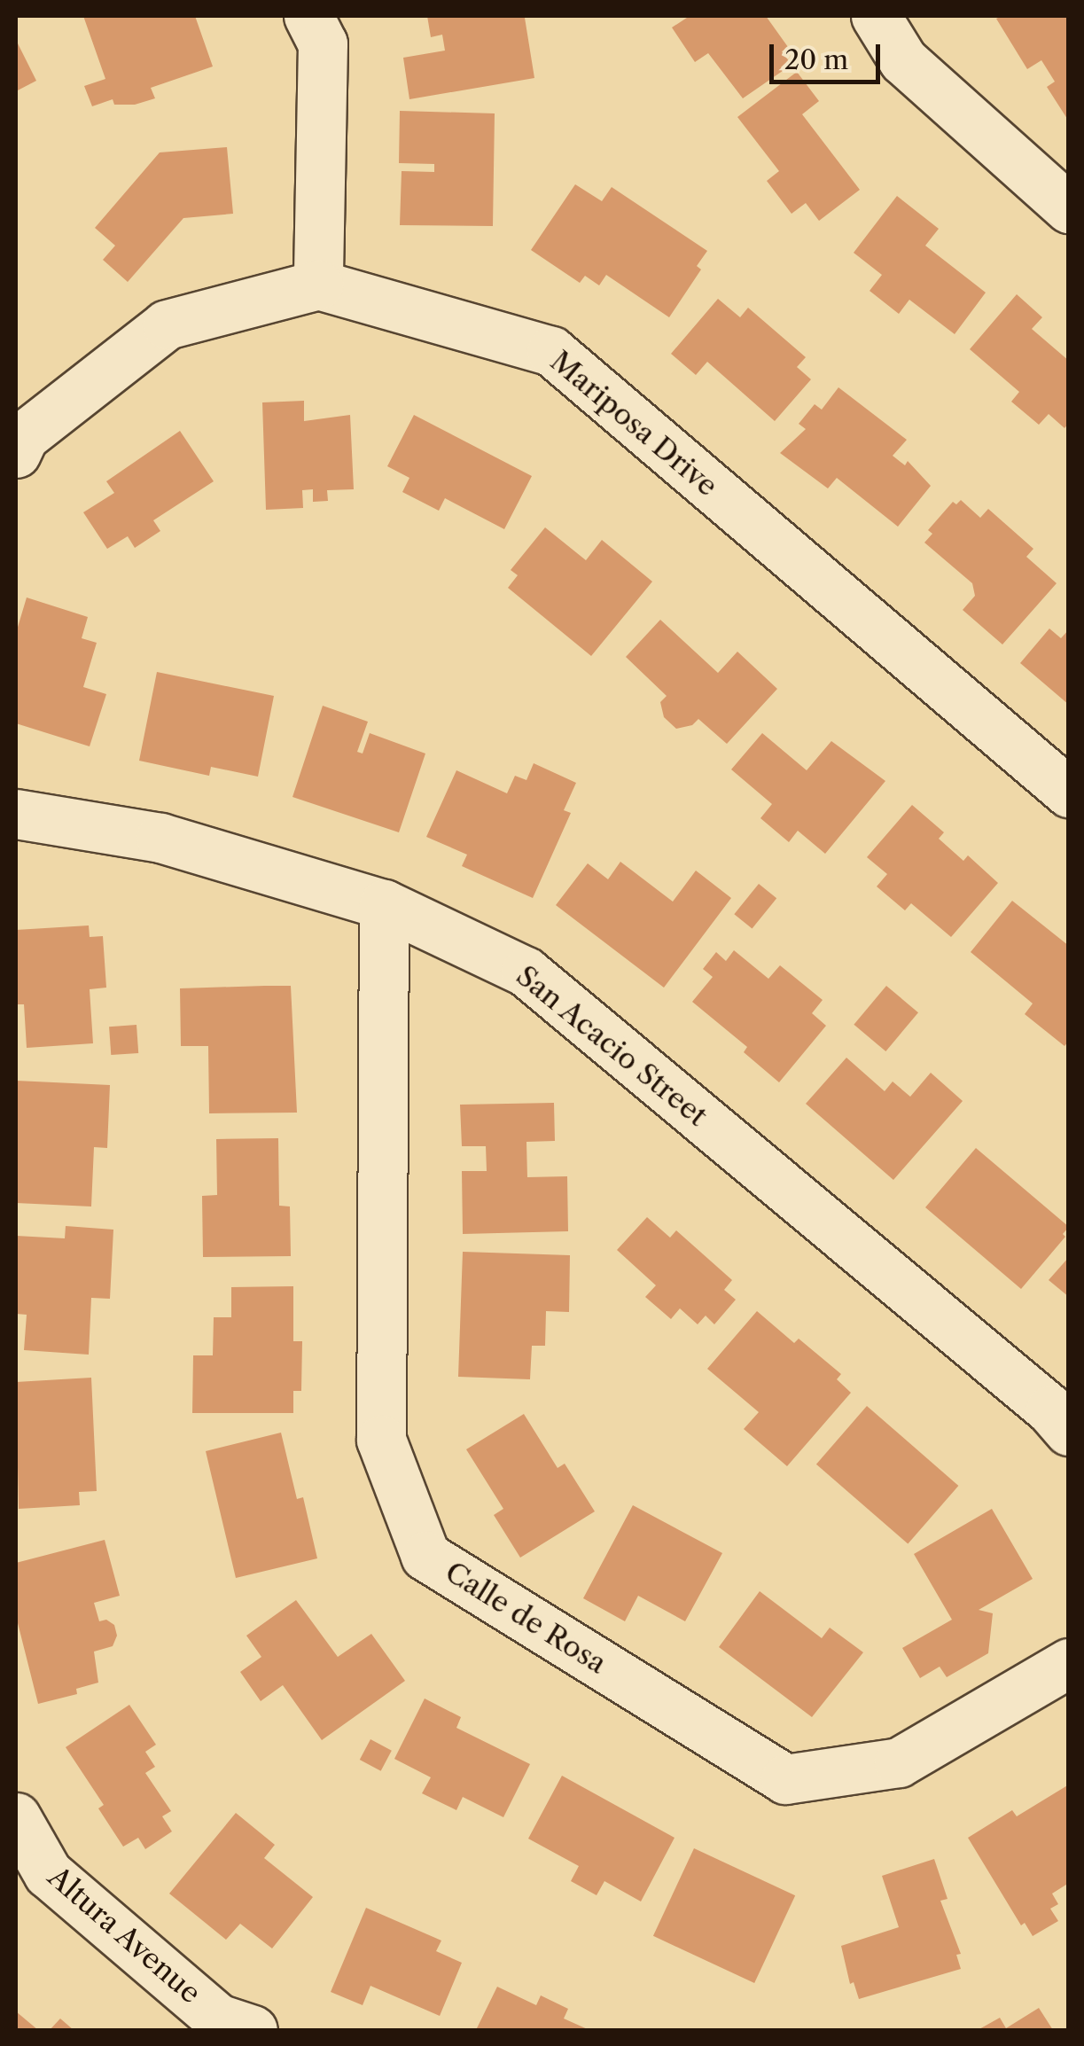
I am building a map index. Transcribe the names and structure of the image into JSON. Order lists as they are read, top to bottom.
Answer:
{
  "streets": {
    "street": [
      "Mariposa Drive",
      "San Acacio Street",
      "Calle de Rosa",
      "Altura Avenue"
    ]
  },
  "crossings": [
    ["San Acacio Street", "Calle de Rosa"]
  ],
  "scale_bar": "20 m"
}
